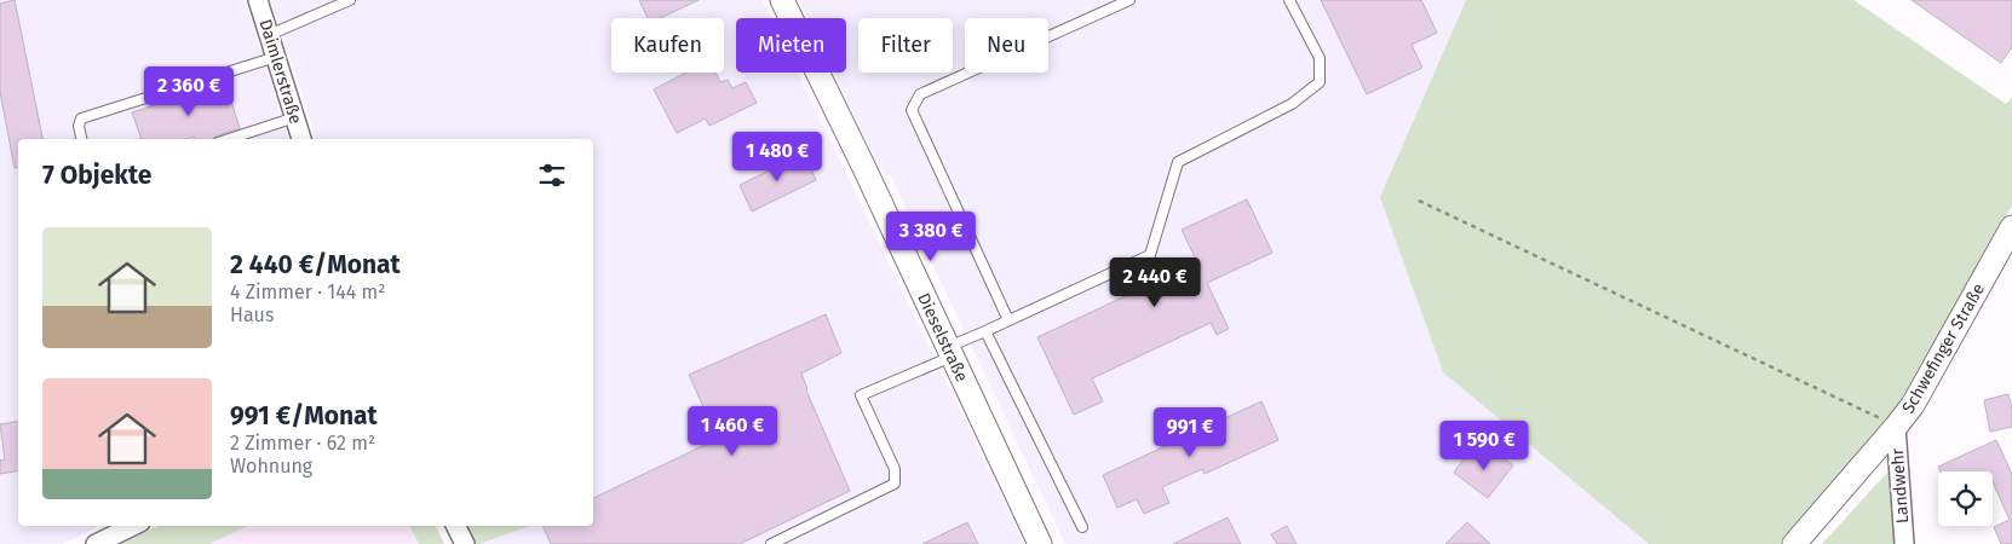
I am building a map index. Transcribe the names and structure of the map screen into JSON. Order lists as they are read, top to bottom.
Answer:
{
  "streets": {
    "street": [
      "Daimlerstraße",
      "Dieselstraße",
      "Schwefinger Straße",
      "Landwehr"
    ]
  },
  "crossings": [
    ["Schwefinger Straße", "Landwehr"]
  ],
  "page": {
    "chip": [
      "Kaufen",
      "Mieten",
      "Filter",
      "Neu"
    ],
    "price": [
      "2 360 €",
      "1 480 €",
      "3 380 €",
      "2 440 €",
      "1 460 €",
      "991 €",
      "1 590 €"
    ],
    "heading": "7 Objekte",
    "list": [
      {
        "name": "2 440 €/Monat",
        "note": "4 Zimmer · 144 m² · Haus"
      },
      {
        "name": "991 €/Monat",
        "note": "2 Zimmer · 62 m² · Wohnung"
      }
    ]
  }
}
